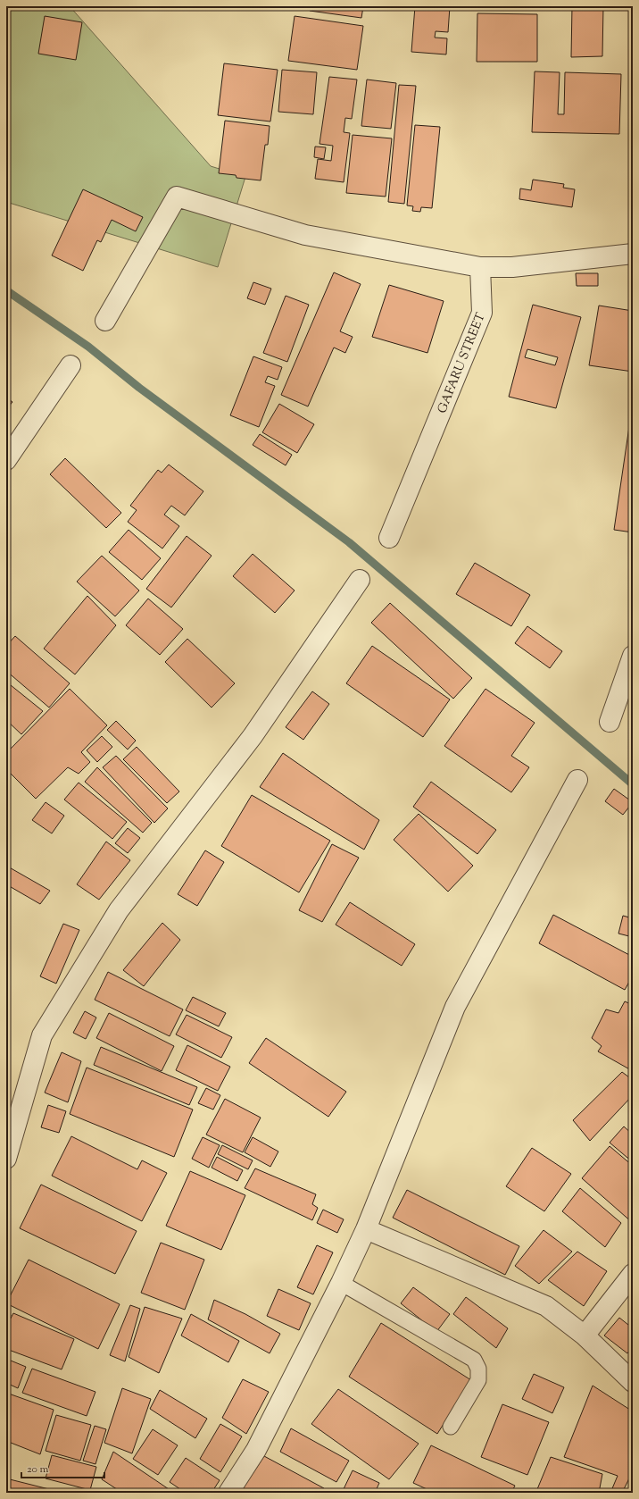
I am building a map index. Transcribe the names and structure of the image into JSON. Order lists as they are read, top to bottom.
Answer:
{
  "streets": {
    "street": ["GAFARU STREET"]
  },
  "scale_bar": "20 m"
}
